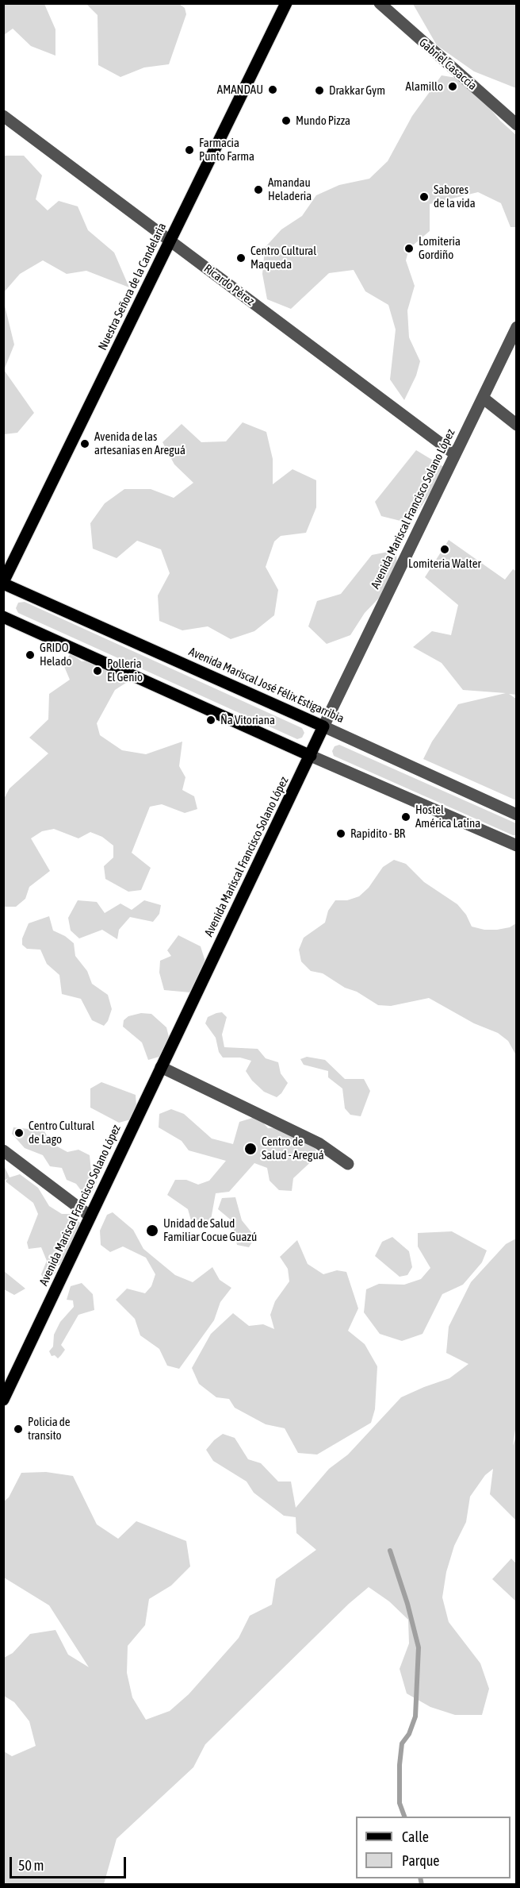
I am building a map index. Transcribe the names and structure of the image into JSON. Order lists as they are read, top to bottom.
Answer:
{
  "streets": {
    "main road": ["Nuestra Señora de la Candelaria", "Avenida Mariscal Francisco Solano López", "Avenida Mariscal José Félix Estigarribia"],
    "street": ["Gabriel Casaccia", "Ricardo Pérez"]
  },
  "crossings": [
    ["Ricardo Pérez", "Nuestra Señora de la Candelaria"],
    ["Ricardo Pérez", "Avenida Mariscal Francisco Solano López"],
    ["Nuestra Señora de la Candelaria", "Avenida Mariscal José Félix Estigarribia"],
    ["Avenida Mariscal Francisco Solano López", "Avenida Mariscal José Félix Estigarribia"]
  ],
  "places": [
    "Alamillo",
    "AMANDAU",
    "Drakkar Gym",
    "Mundo Pizza",
    "Farmacia Punto Farma",
    "Amandau Heladeria",
    "Sabores de la vida",
    "Lomiteria Gordiño",
    "Centro Cultural Maqueda",
    "Avenida de las artesanias en Areguá",
    "Lomiteria Walter",
    "GRIDO Helado",
    "Polleria El Genio",
    "Ña Vitoriana",
    "Hostel América Latina",
    "Rapidito - BR",
    "Centro Cultural de Lago",
    "Centro de Salud - Areguá",
    "Unidad de Salud Familiar Cocue Guazú",
    "Policia de transito"
  ],
  "legend": ["Calle", "Parque"],
  "scale_bar": "50 m"
}
